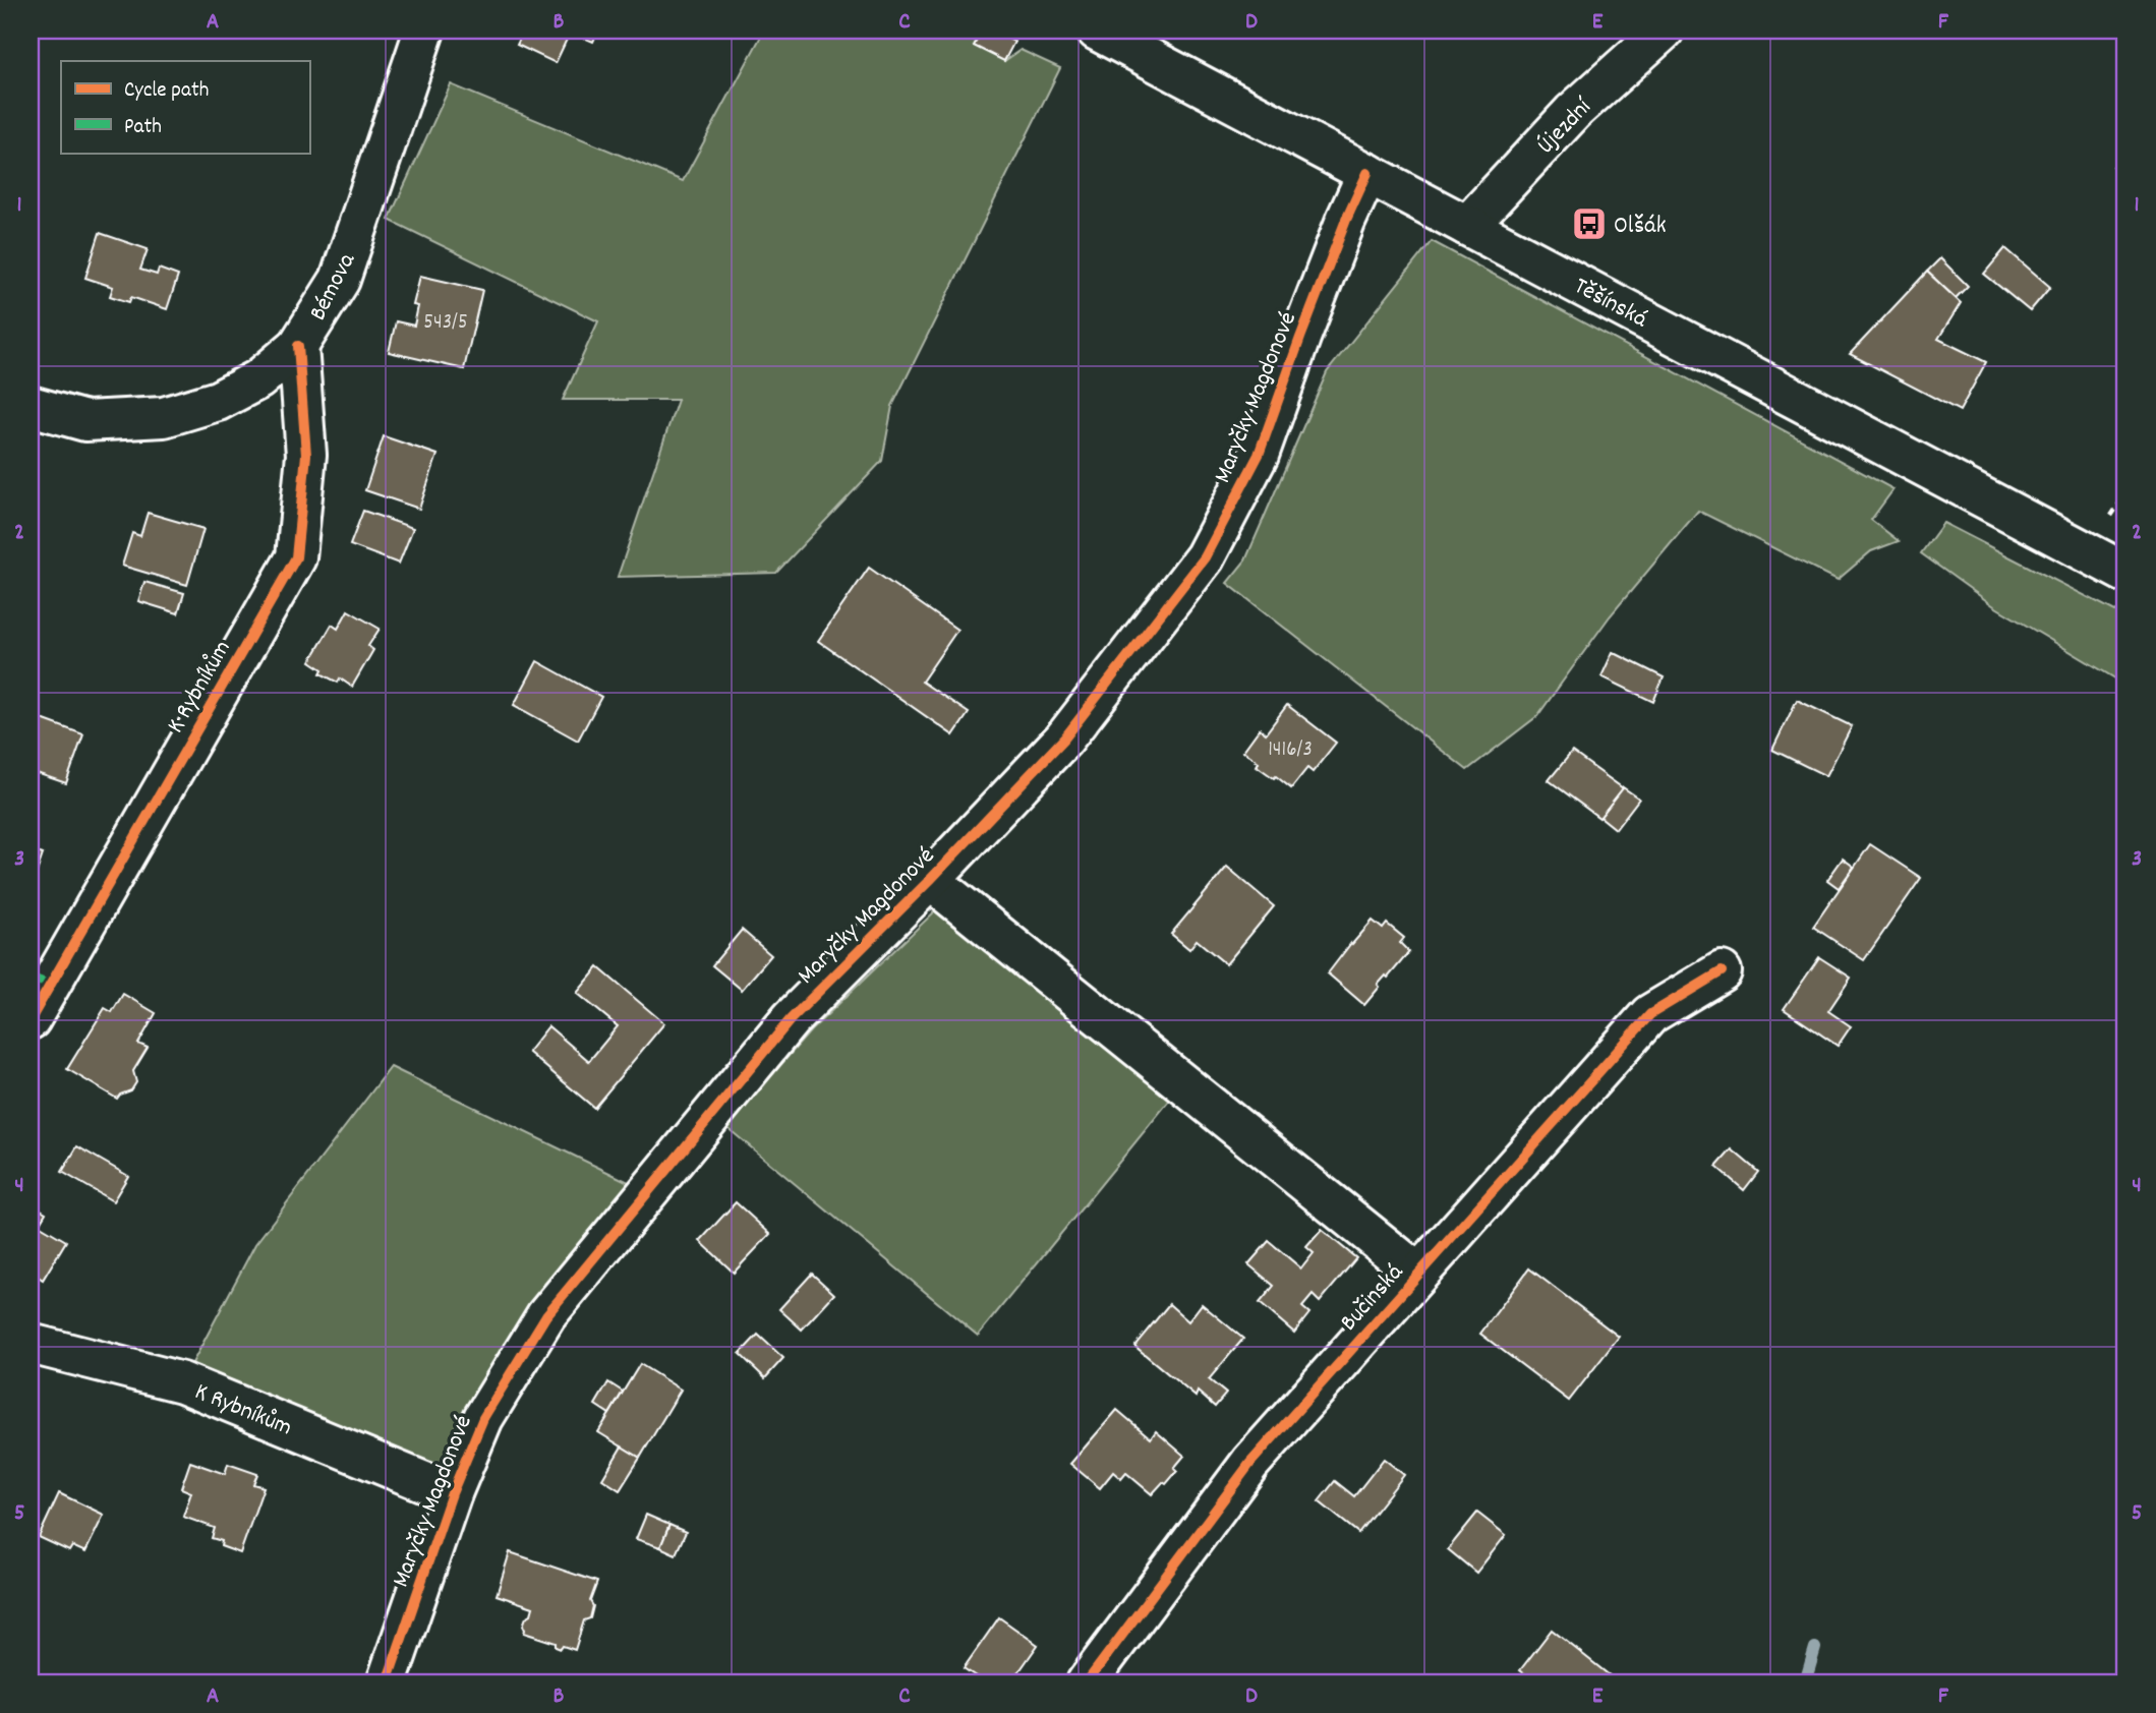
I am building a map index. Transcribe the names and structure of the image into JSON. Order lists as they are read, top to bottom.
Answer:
{
  "streets": {
    "street": [
      "Újezdní",
      "Bémova",
      "Těšínská",
      "Maryčky Magdonové",
      "K Rybníkům",
      "Bučinská"
    ]
  },
  "crossings": [
    ["Újezdní", "Těšínská"],
    ["Bémova", "K Rybníkům"],
    ["Těšínská", "Maryčky Magdonové"],
    ["Maryčky Magdonové", "K Rybníkům"]
  ],
  "places": {
    "bus stop": ["Olšák"]
  },
  "house_numbers": ["543/5", "1416/3"],
  "legend": ["Cycle path", "Path"],
  "grid": {
    "columns": [
      "A",
      "B",
      "C",
      "D",
      "E",
      "F"
    ],
    "rows": [
      "1",
      "2",
      "3",
      "4",
      "5"
    ]
  }
}
